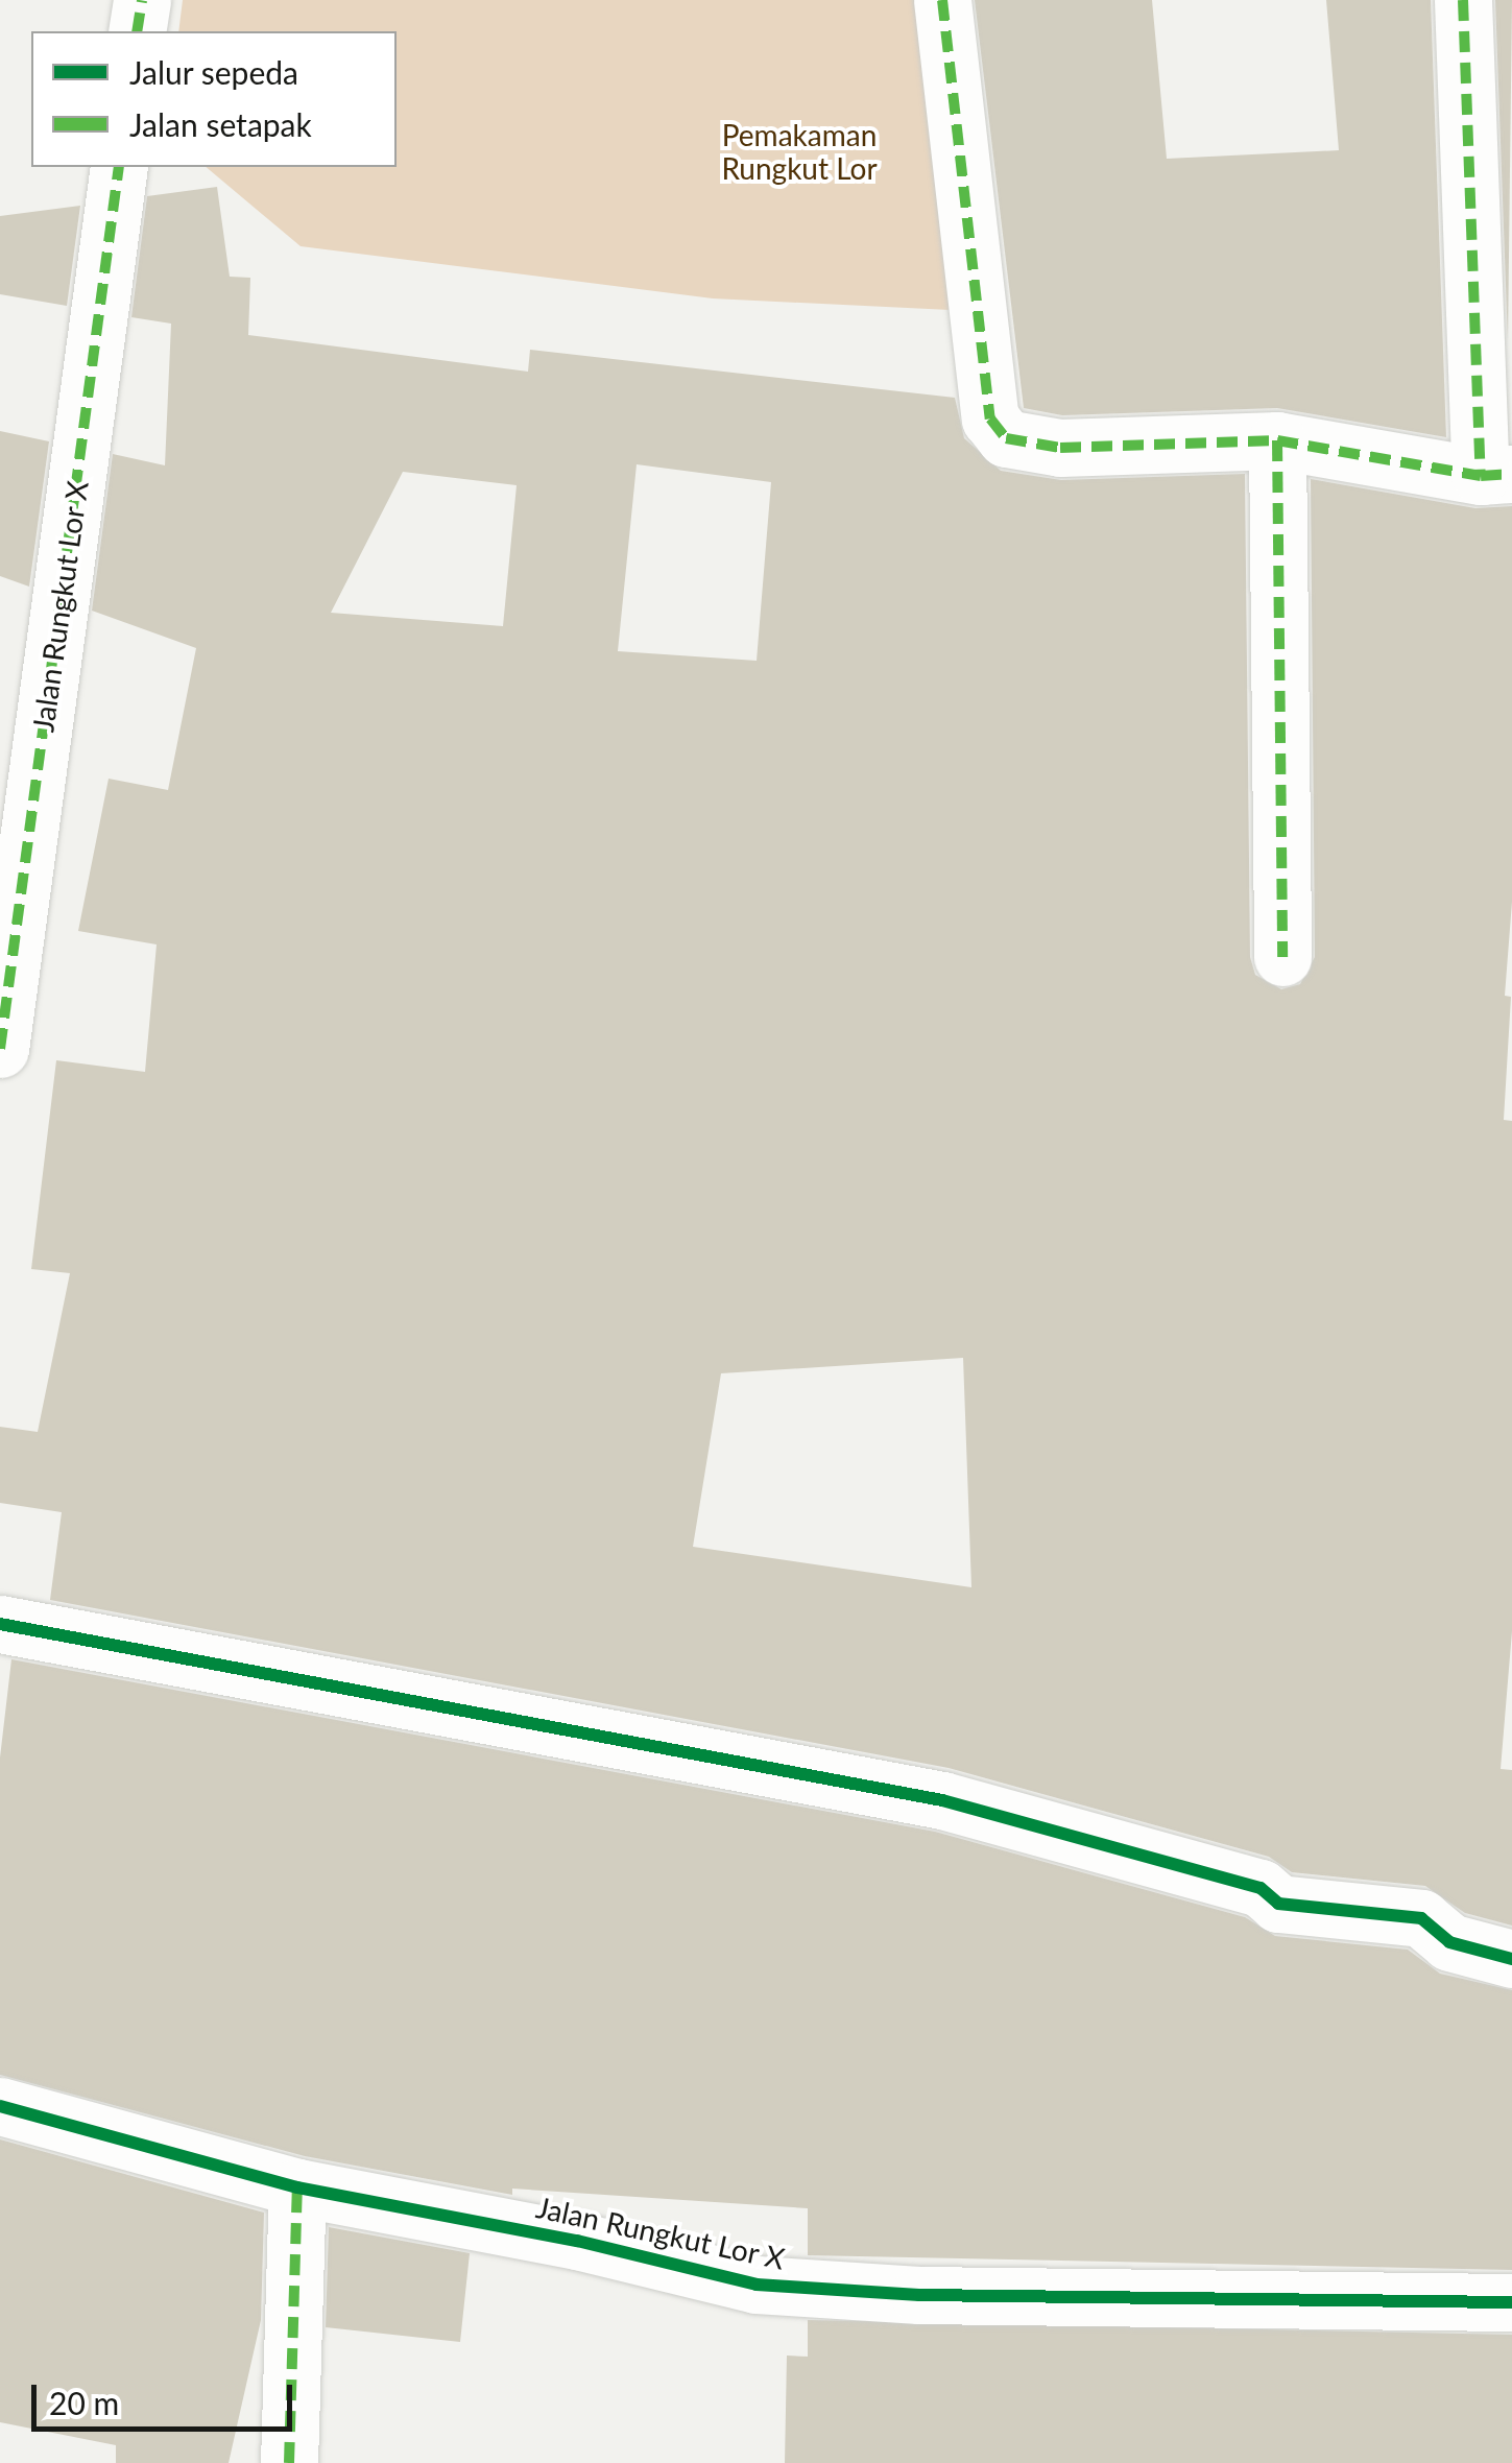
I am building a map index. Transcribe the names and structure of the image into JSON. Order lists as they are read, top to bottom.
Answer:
{
  "streets": {
    "street": ["Jalan Rungkut Lor X"]
  },
  "parks": ["Pemakaman Rungkut Lor"],
  "legend": ["Jalur sepeda", "Jalan setapak"],
  "scale_bar": "20 m"
}
